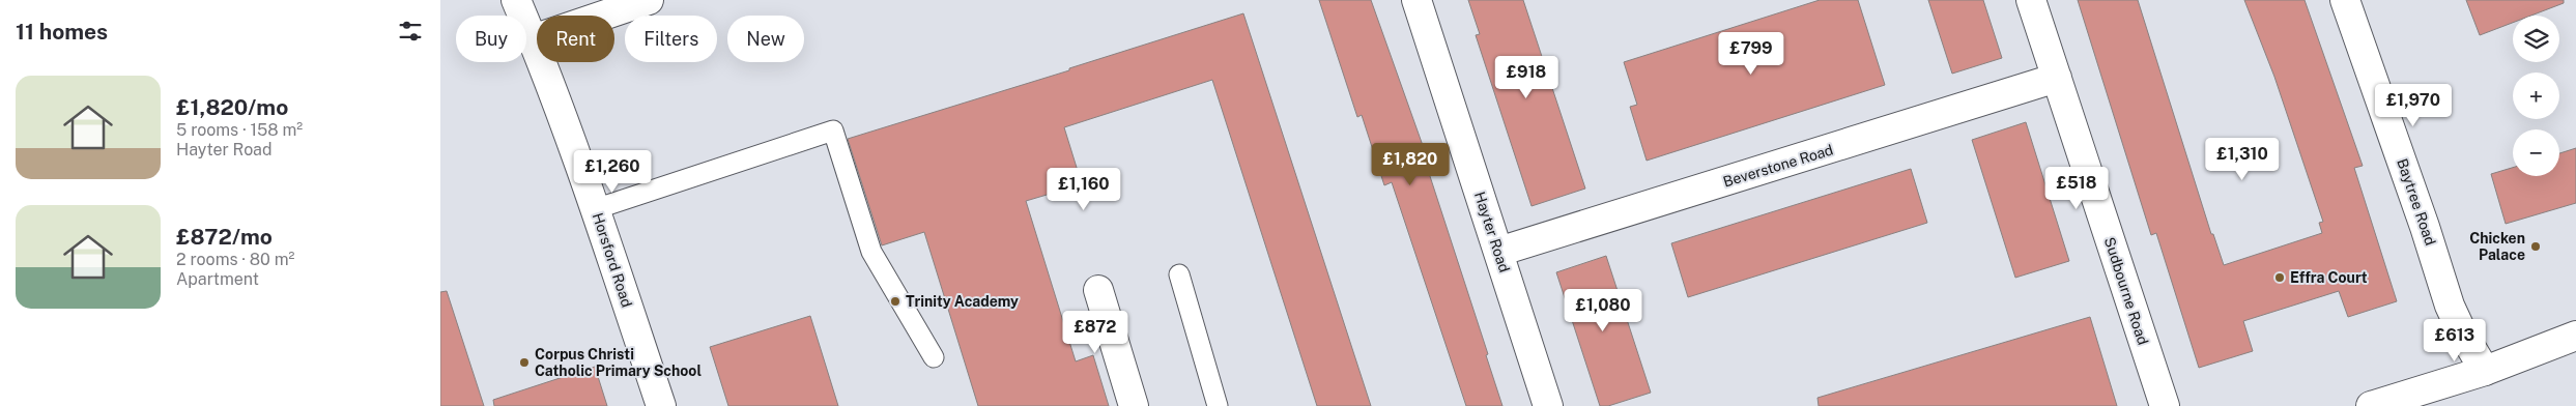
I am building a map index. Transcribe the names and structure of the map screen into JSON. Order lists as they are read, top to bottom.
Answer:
{
  "streets": {
    "main road": [
      "Beverstone Road",
      "Baytree Road",
      "Hayter Road",
      "Horsford Road",
      "Sudbourne Road"
    ]
  },
  "crossings": [
    ["Beverstone Road", "Hayter Road"],
    ["Beverstone Road", "Sudbourne Road"]
  ],
  "places": [
    "Chicken Palace",
    "Effra Court",
    "Trinity Academy",
    "Corpus Christi Catholic Primary School"
  ],
  "page": {
    "heading": "11 homes",
    "map_buttons": ["+", "−"],
    "chip": [
      "Buy",
      "Rent",
      "Filters",
      "New"
    ],
    "price": [
      "£799",
      "£918",
      "£1,970",
      "£1,310",
      "£1,820",
      "£1,260",
      "£518",
      "£1,160",
      "£1,080",
      "£872",
      "£613"
    ],
    "list": [
      {
        "name": "£1,820/mo",
        "note": "5 rooms · 158 m² · Hayter Road"
      },
      {
        "name": "£872/mo",
        "note": "2 rooms · 80 m² · Apartment"
      }
    ]
  }
}
